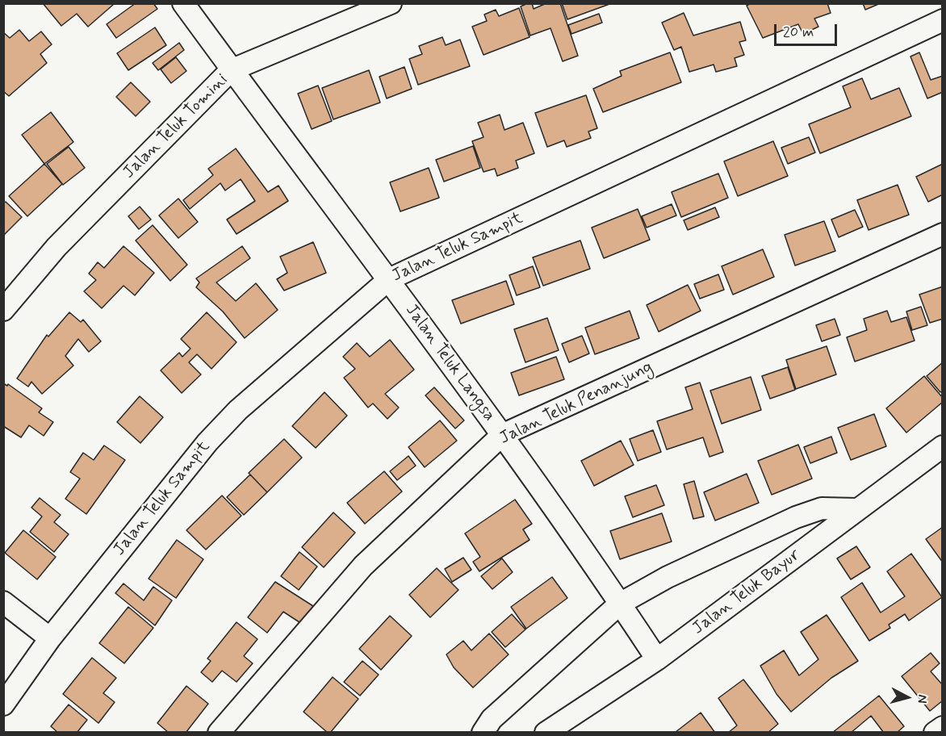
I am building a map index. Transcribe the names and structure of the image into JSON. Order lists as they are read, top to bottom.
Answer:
{
  "streets": {
    "street": [
      "Jalan Teluk Tomini",
      "Jalan Teluk Sampit",
      "Jalan Teluk Langsa",
      "Jalan Teluk Penanjung",
      "Jalan Teluk Bayur"
    ]
  },
  "crossings": [
    ["Jalan Teluk Tomini", "Jalan Teluk Langsa"],
    ["Jalan Teluk Sampit", "Jalan Teluk Langsa"],
    ["Jalan Teluk Langsa", "Jalan Teluk Penanjung"],
    ["Jalan Teluk Langsa", "Jalan Teluk Bayur"]
  ],
  "scale_bar": "20 m",
  "north": "right"
}
